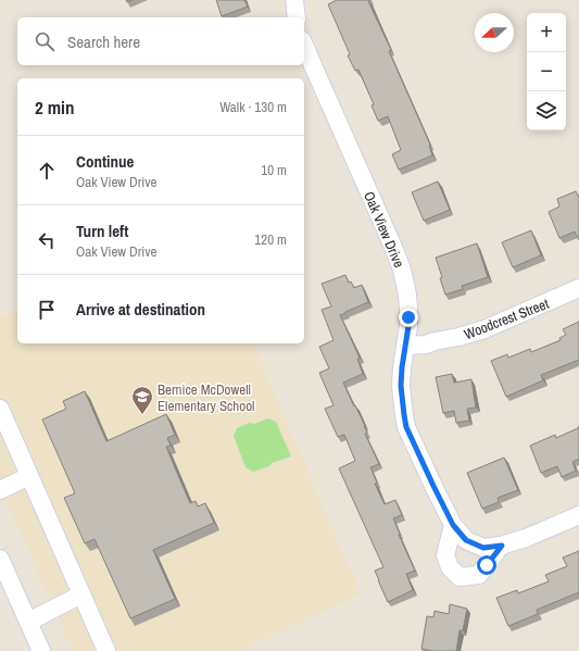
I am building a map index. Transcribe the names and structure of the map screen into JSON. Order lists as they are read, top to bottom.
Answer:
{
  "streets": {
    "street": ["Oak View Drive", "Woodcrest Street"]
  },
  "crossings": [
    ["Oak View Drive", "Woodcrest Street"]
  ],
  "places": {
    "school or university": ["Bernice McDowell Elementary School"]
  },
  "north": "left",
  "page": {
    "map_buttons": ["+", "−"],
    "search": "Search here",
    "heading": ["2 min", "Walk · 130 m"],
    "list": [
      ["Continue", "Oak View Drive", "10 m"],
      ["Turn left", "Oak View Drive", "120 m"],
      "Arrive at destination"
    ]
  }
}
